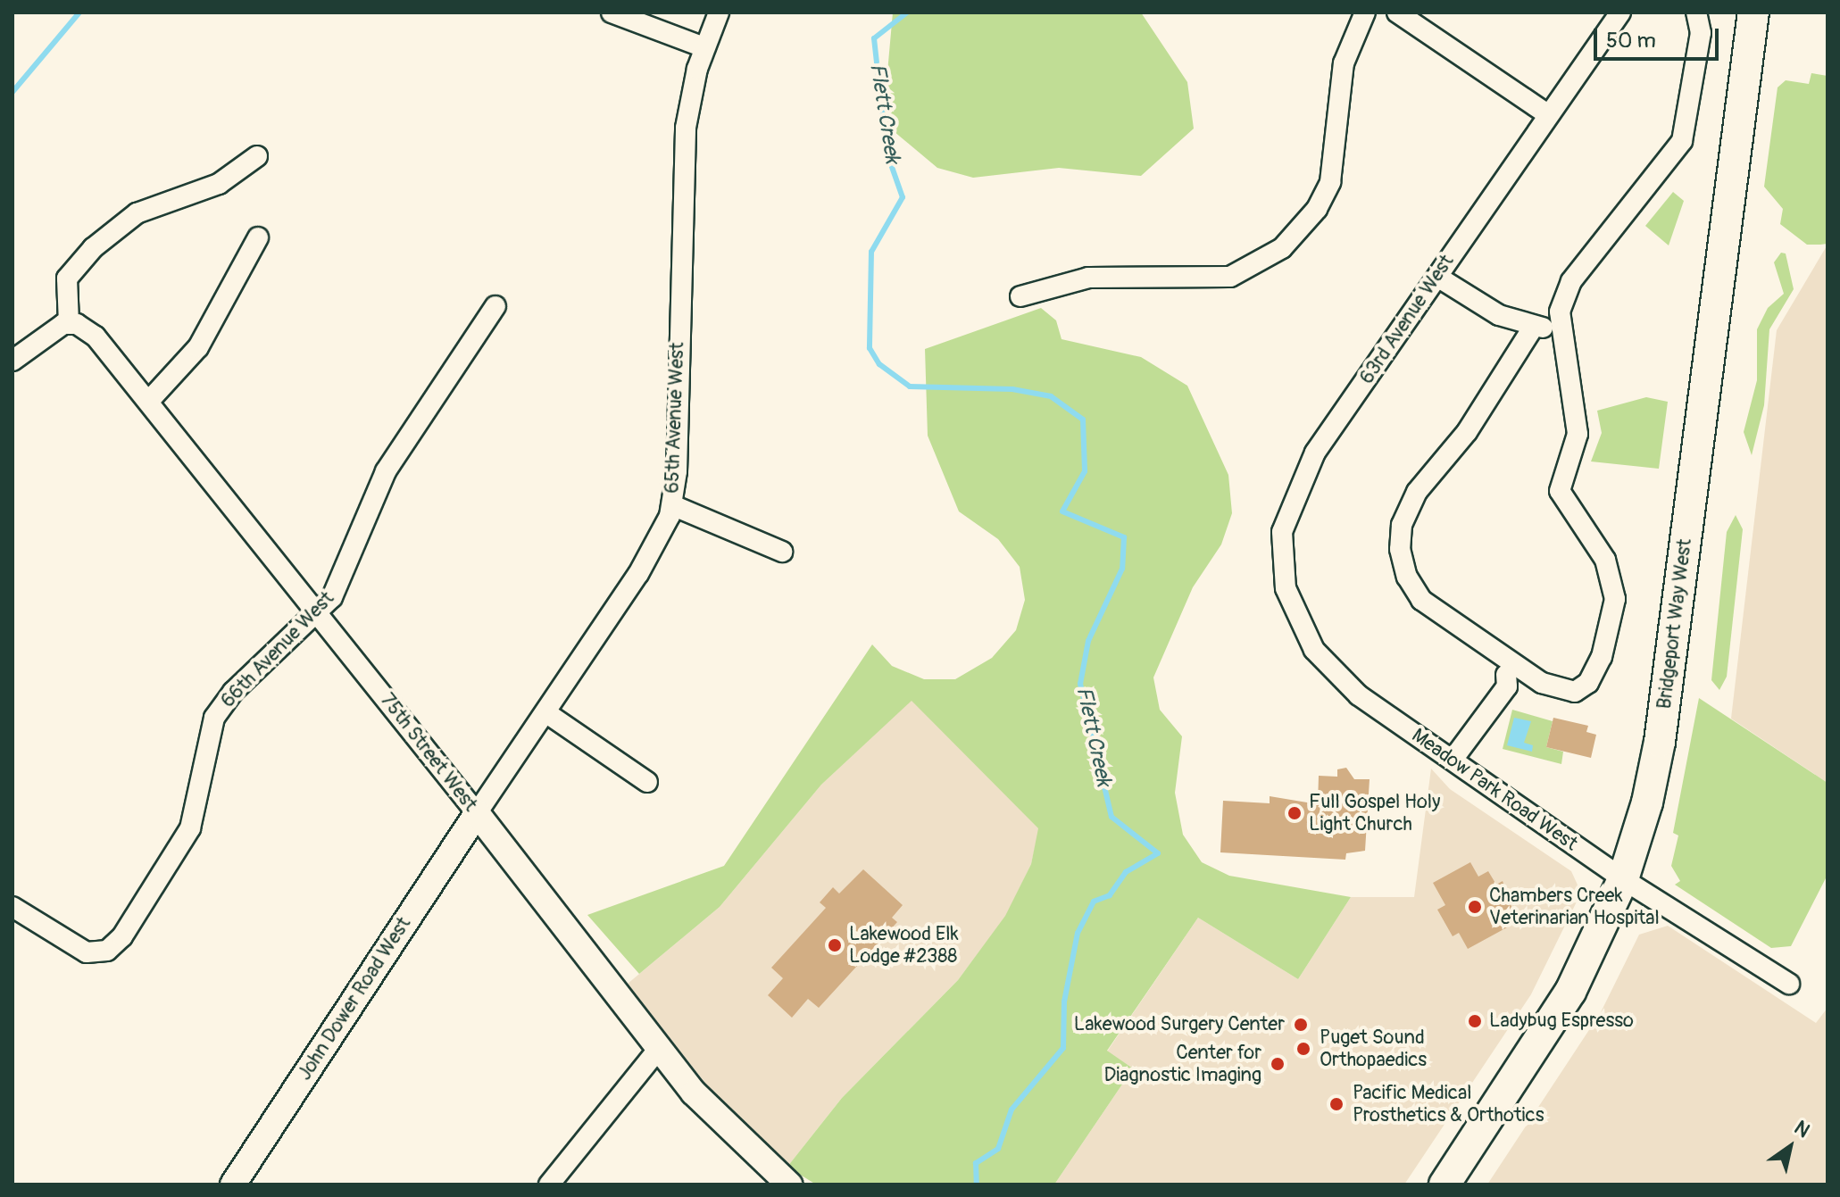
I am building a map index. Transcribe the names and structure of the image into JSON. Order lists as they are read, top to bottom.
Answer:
{
  "streets": {
    "main road": ["Bridgeport Way West"],
    "street": [
      "63rd Avenue West",
      "65th Avenue West",
      "66th Avenue West",
      "75th Street West",
      "Meadow Park Road West",
      "John Dower Road West"
    ]
  },
  "crossings": [
    ["63rd Avenue West", "Meadow Park Road West"],
    ["65th Avenue West", "75th Street West"],
    ["65th Avenue West", "John Dower Road West"],
    ["Bridgeport Way West", "Meadow Park Road West"],
    ["66th Avenue West", "75th Street West"],
    ["75th Street West", "John Dower Road West"]
  ],
  "water": ["Flett Creek"],
  "places": [
    "Full Gospel Holy Light Church",
    "Chambers Creek Veterinarian Hospital",
    "Lakewood Elk Lodge #2388",
    "Ladybug Espresso",
    "Lakewood Surgery Center",
    "Puget Sound Orthopaedics",
    "Center for Diagnostic Imaging",
    "Pacific Medical Prosthetics & Orthotics"
  ],
  "scale_bar": "50 m",
  "north": "top right"
}
